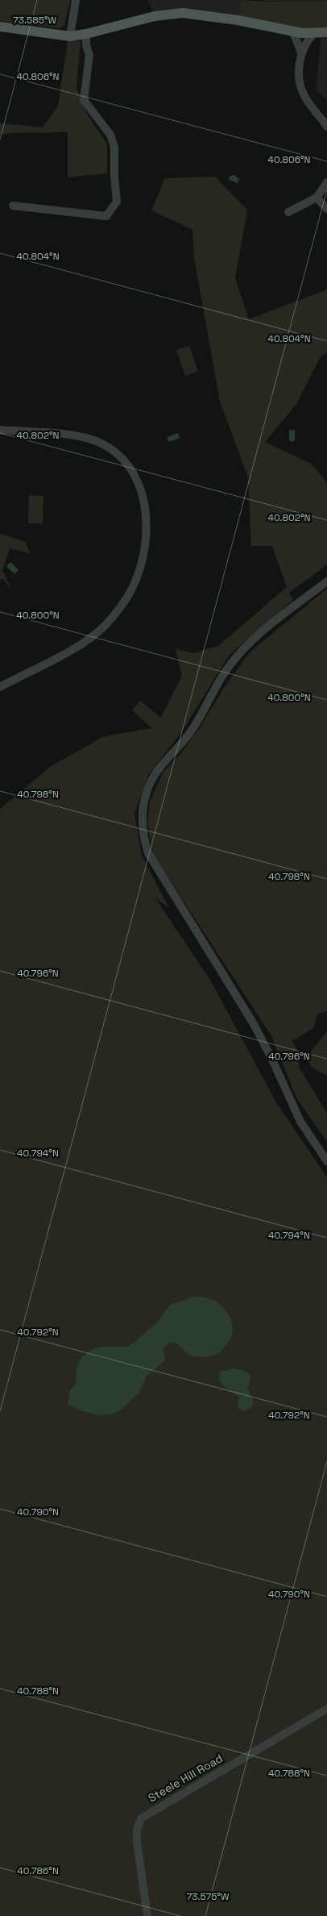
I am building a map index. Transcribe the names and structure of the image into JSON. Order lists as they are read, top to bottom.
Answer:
{
  "streets": {
    "street": ["Steele Hill Road"]
  },
  "coordinates": [
    "73.585°W",
    "40.806°N",
    "40.804°N",
    "40.802°N",
    "40.800°N",
    "40.798°N",
    "40.796°N",
    "40.794°N",
    "40.792°N",
    "40.790°N",
    "40.788°N",
    "40.786°N",
    "73.575°W"
  ]
}
